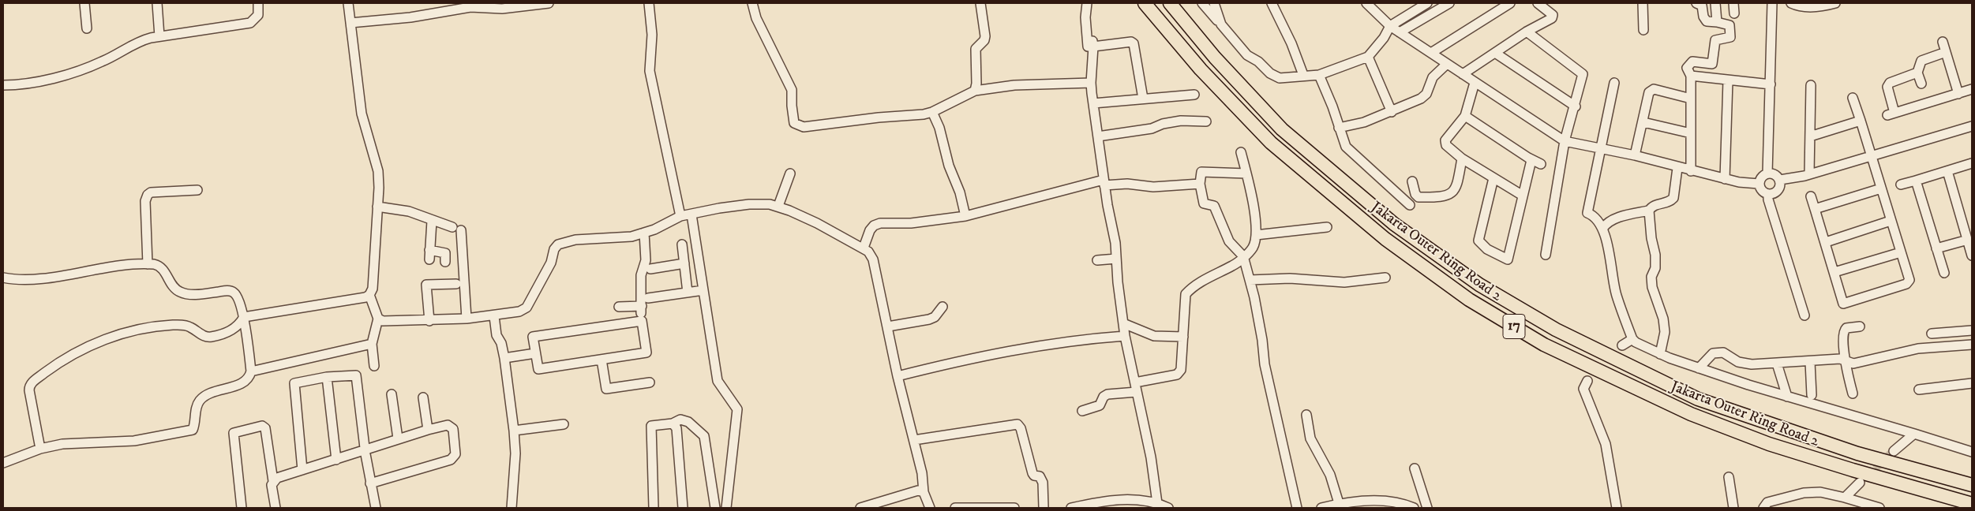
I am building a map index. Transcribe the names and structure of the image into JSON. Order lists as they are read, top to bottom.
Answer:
{
  "streets": {
    "highway": ["Jakarta Outer Ring Road 2", "17"]
  }
}
